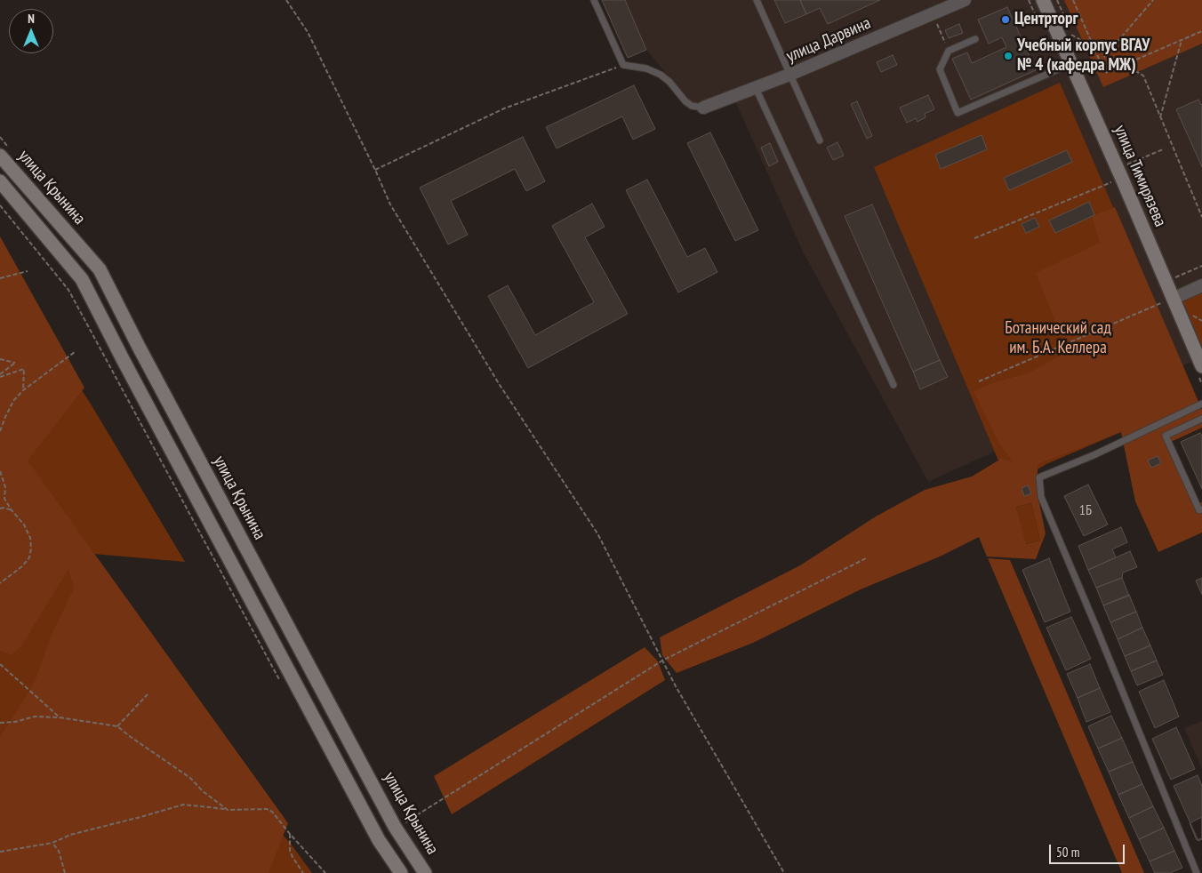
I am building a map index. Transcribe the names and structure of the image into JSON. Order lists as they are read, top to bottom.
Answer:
{
  "streets": {
    "main road": ["улица Тимирязева", "улица Крынина"],
    "street": ["улица Дарвина"]
  },
  "parks": ["Ботанический сад им. Б.А. Келлера"],
  "places": ["Центрторг", "Учебный корпус ВГАУ № 4 (кафедра МЖ)"],
  "house_numbers": ["1Б"],
  "scale_bar": "50 m",
  "north": "top"
}
